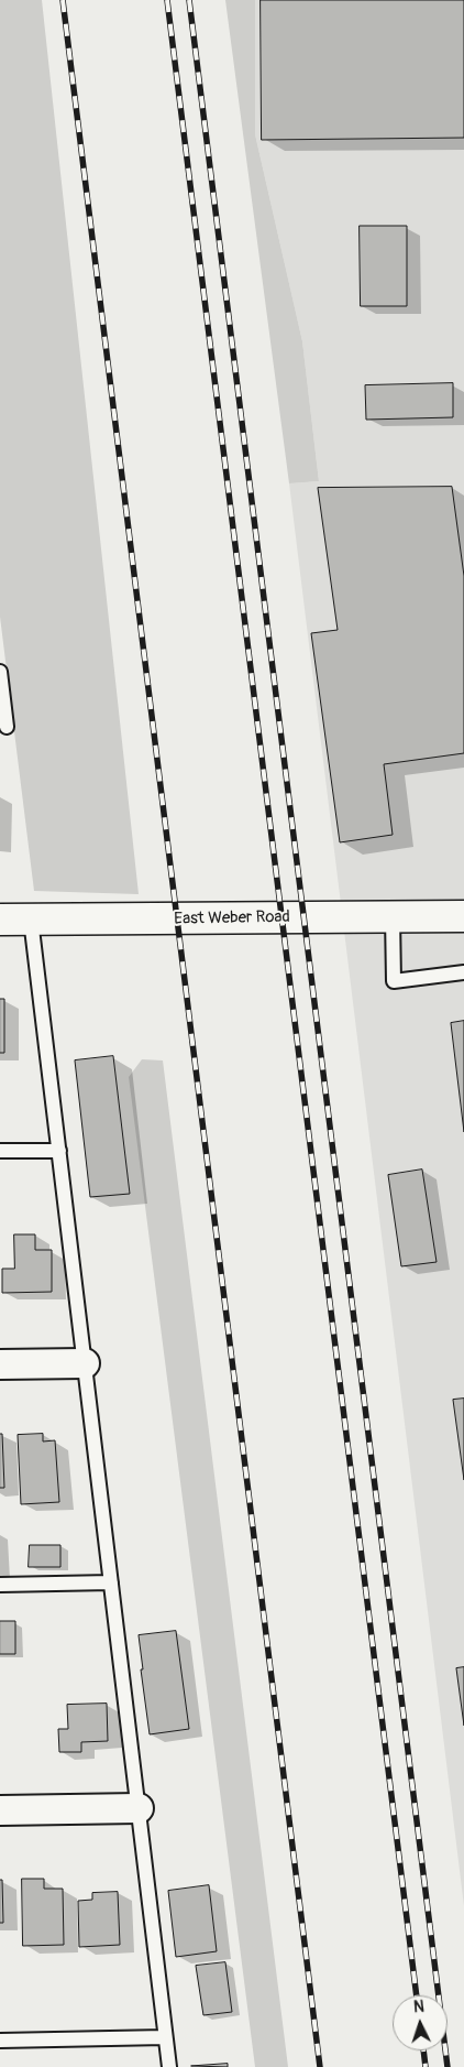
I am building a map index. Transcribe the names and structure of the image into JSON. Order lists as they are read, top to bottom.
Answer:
{
  "streets": {
    "street": ["East Weber Road"]
  },
  "north": "top"
}
